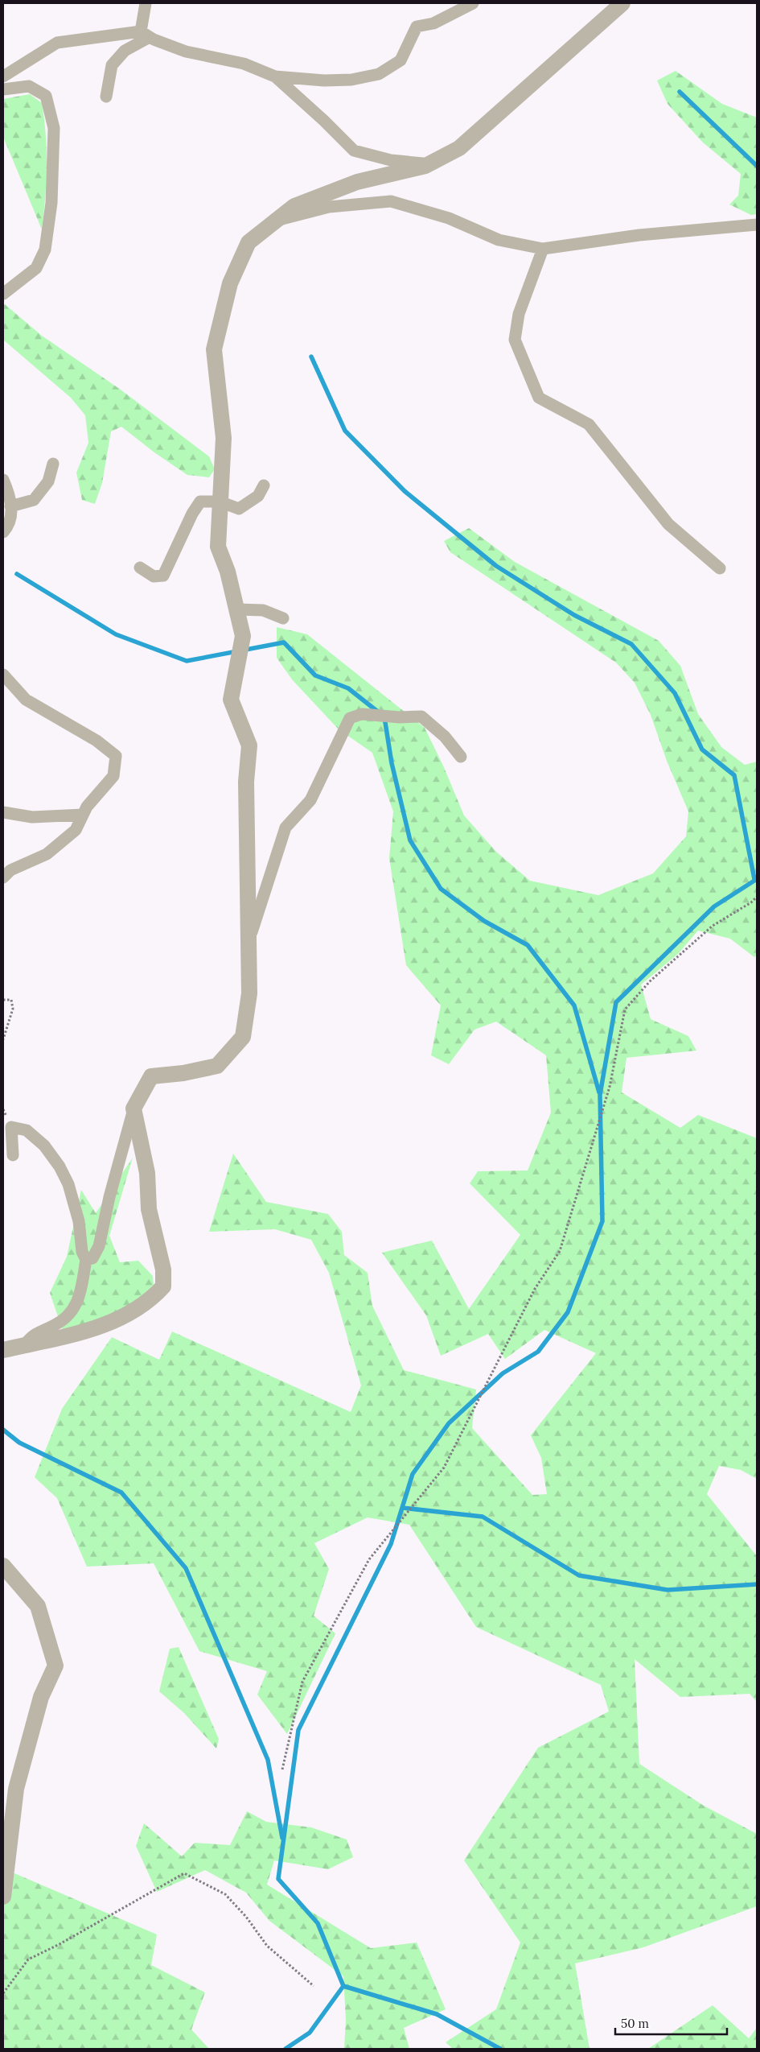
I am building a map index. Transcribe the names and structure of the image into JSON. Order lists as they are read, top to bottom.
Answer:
{
  "scale_bar": "50 m"
}
